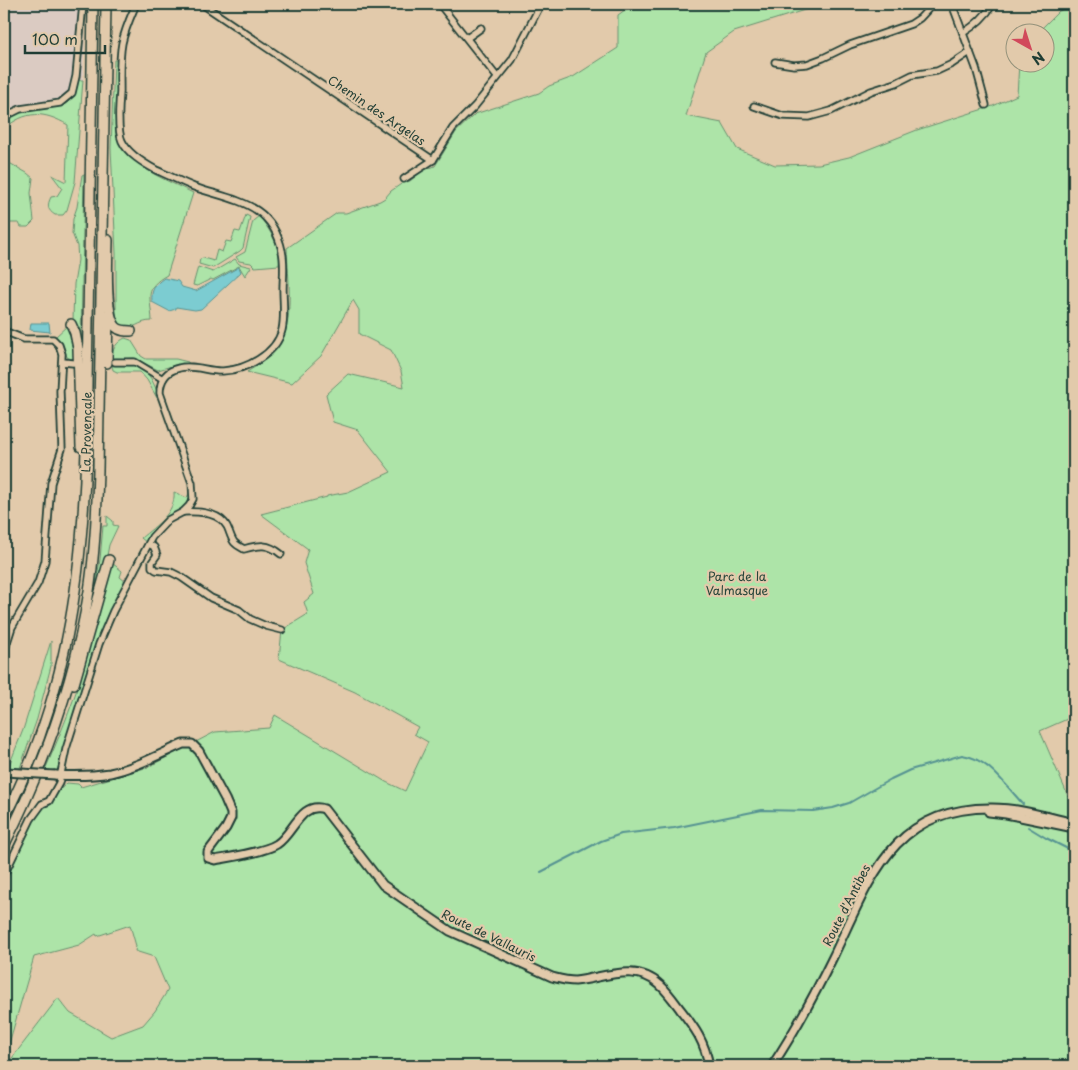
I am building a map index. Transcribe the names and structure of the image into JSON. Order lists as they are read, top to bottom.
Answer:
{
  "streets": {
    "highway": ["La Provençale"],
    "main road": ["Route d'Antibes", "Route de Vallauris"],
    "street": ["Chemin des Argelas"]
  },
  "parks": ["Parc de la Valmasque"],
  "scale_bar": "100 m",
  "north": "bottom right"
}
